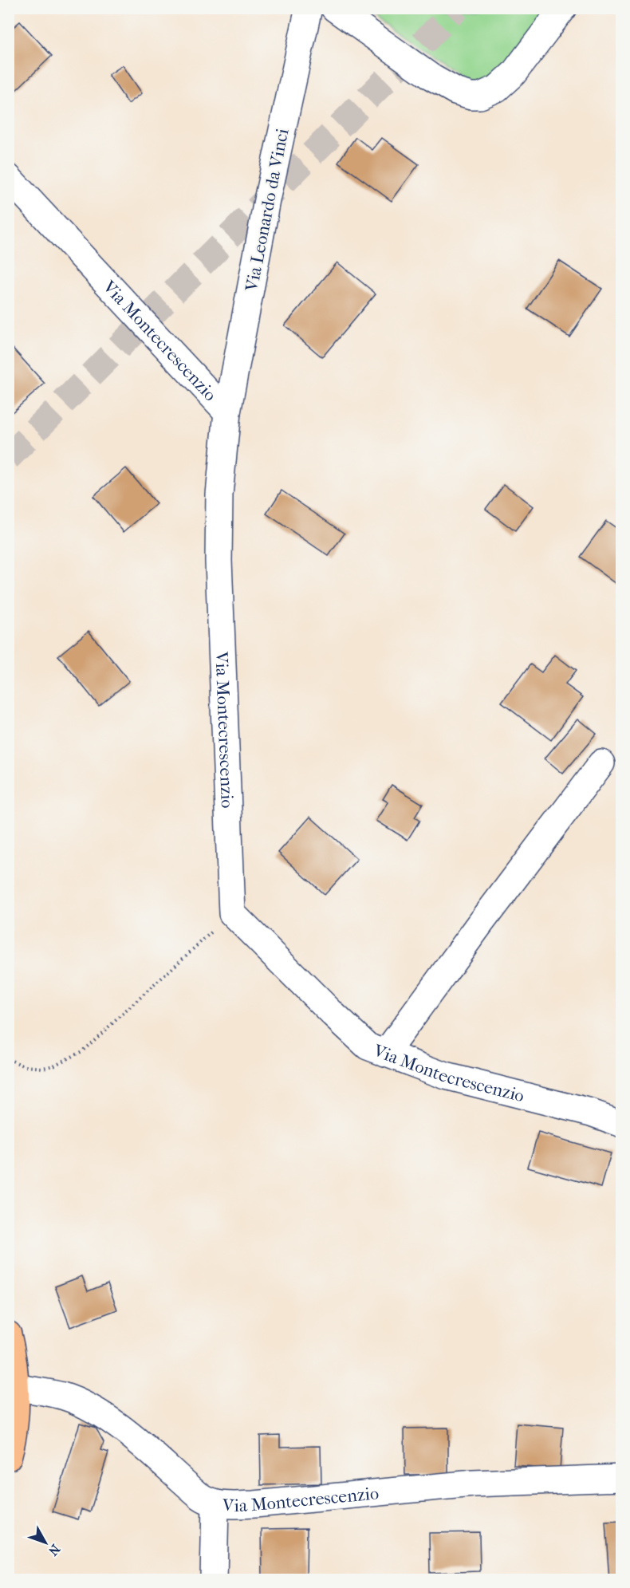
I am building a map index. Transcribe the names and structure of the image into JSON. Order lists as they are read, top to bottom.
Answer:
{
  "streets": {
    "street": ["Via Leonardo da Vinci", "Via Montecrescenzio"]
  },
  "crossings": [
    ["Via Leonardo da Vinci", "Via Montecrescenzio"]
  ],
  "north": "bottom right"
}
